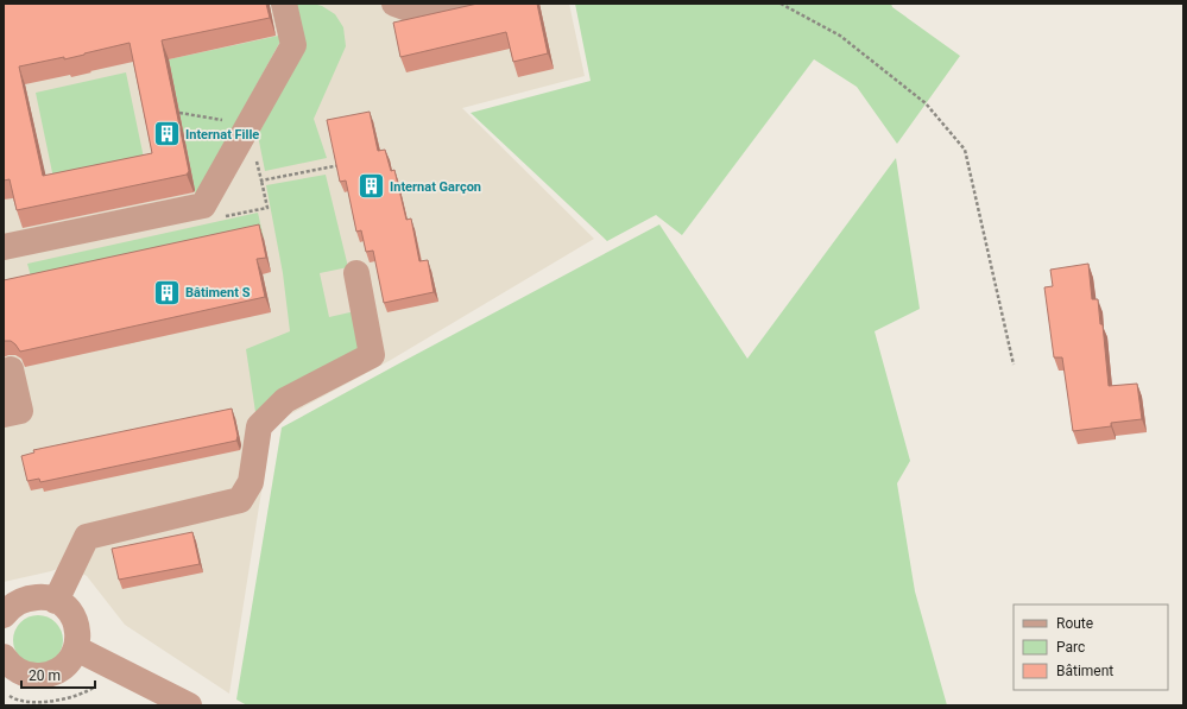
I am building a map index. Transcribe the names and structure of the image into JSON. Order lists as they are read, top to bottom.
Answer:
{
  "places": {
    "building": ["Internat Fille", "Internat Garçon", "Bâtiment S"]
  },
  "legend": ["Route", "Parc", "Bâtiment"],
  "scale_bar": "20 m"
}
